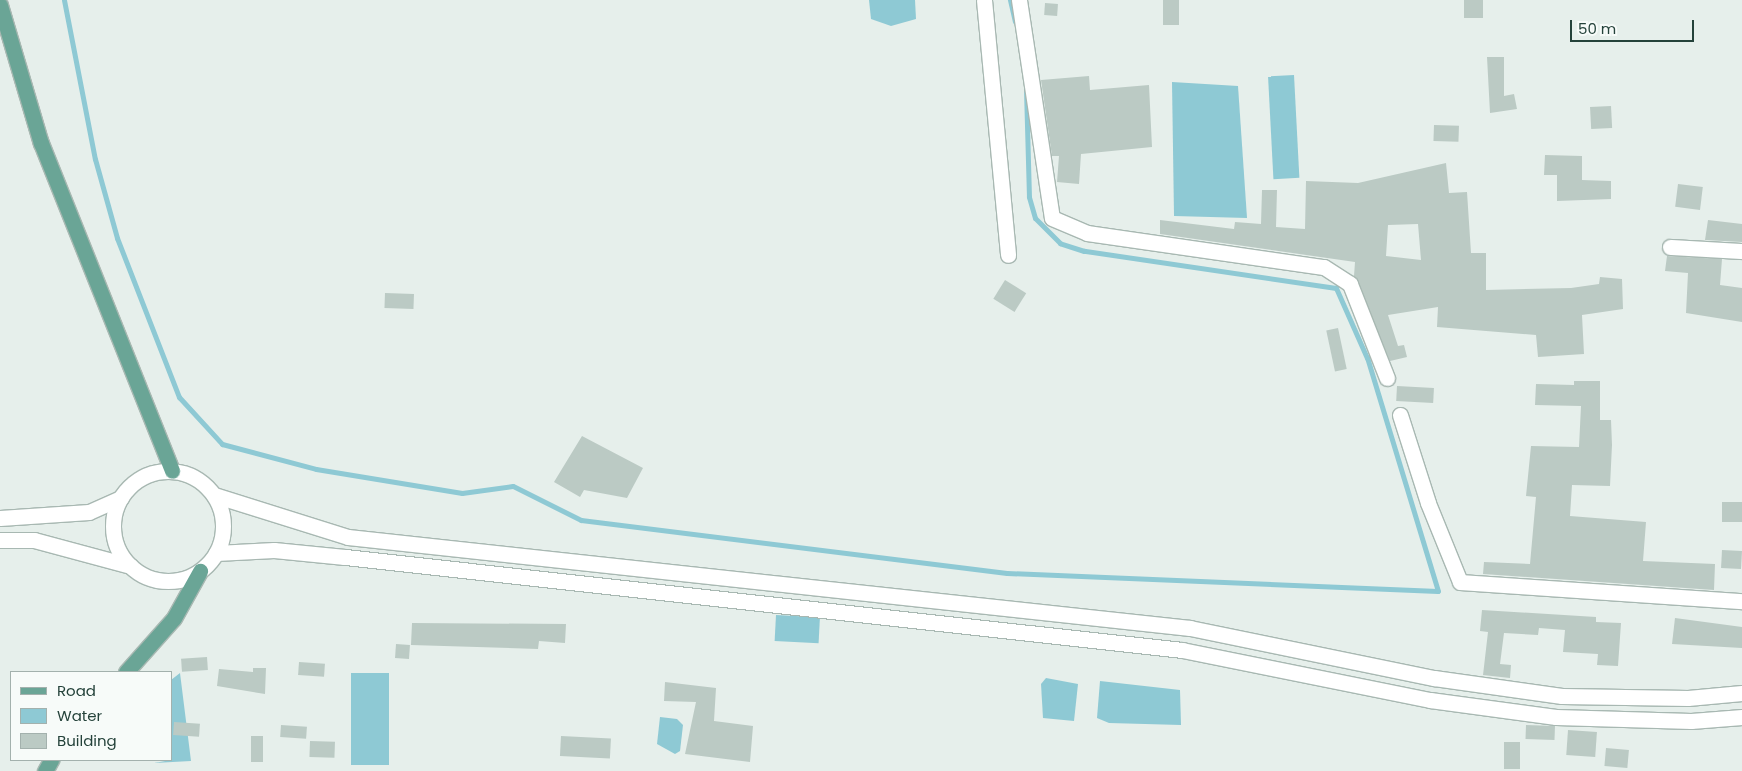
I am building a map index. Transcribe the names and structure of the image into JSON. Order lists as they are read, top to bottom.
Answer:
{
  "legend": ["Road", "Water", "Building"],
  "scale_bar": "50 m"
}
